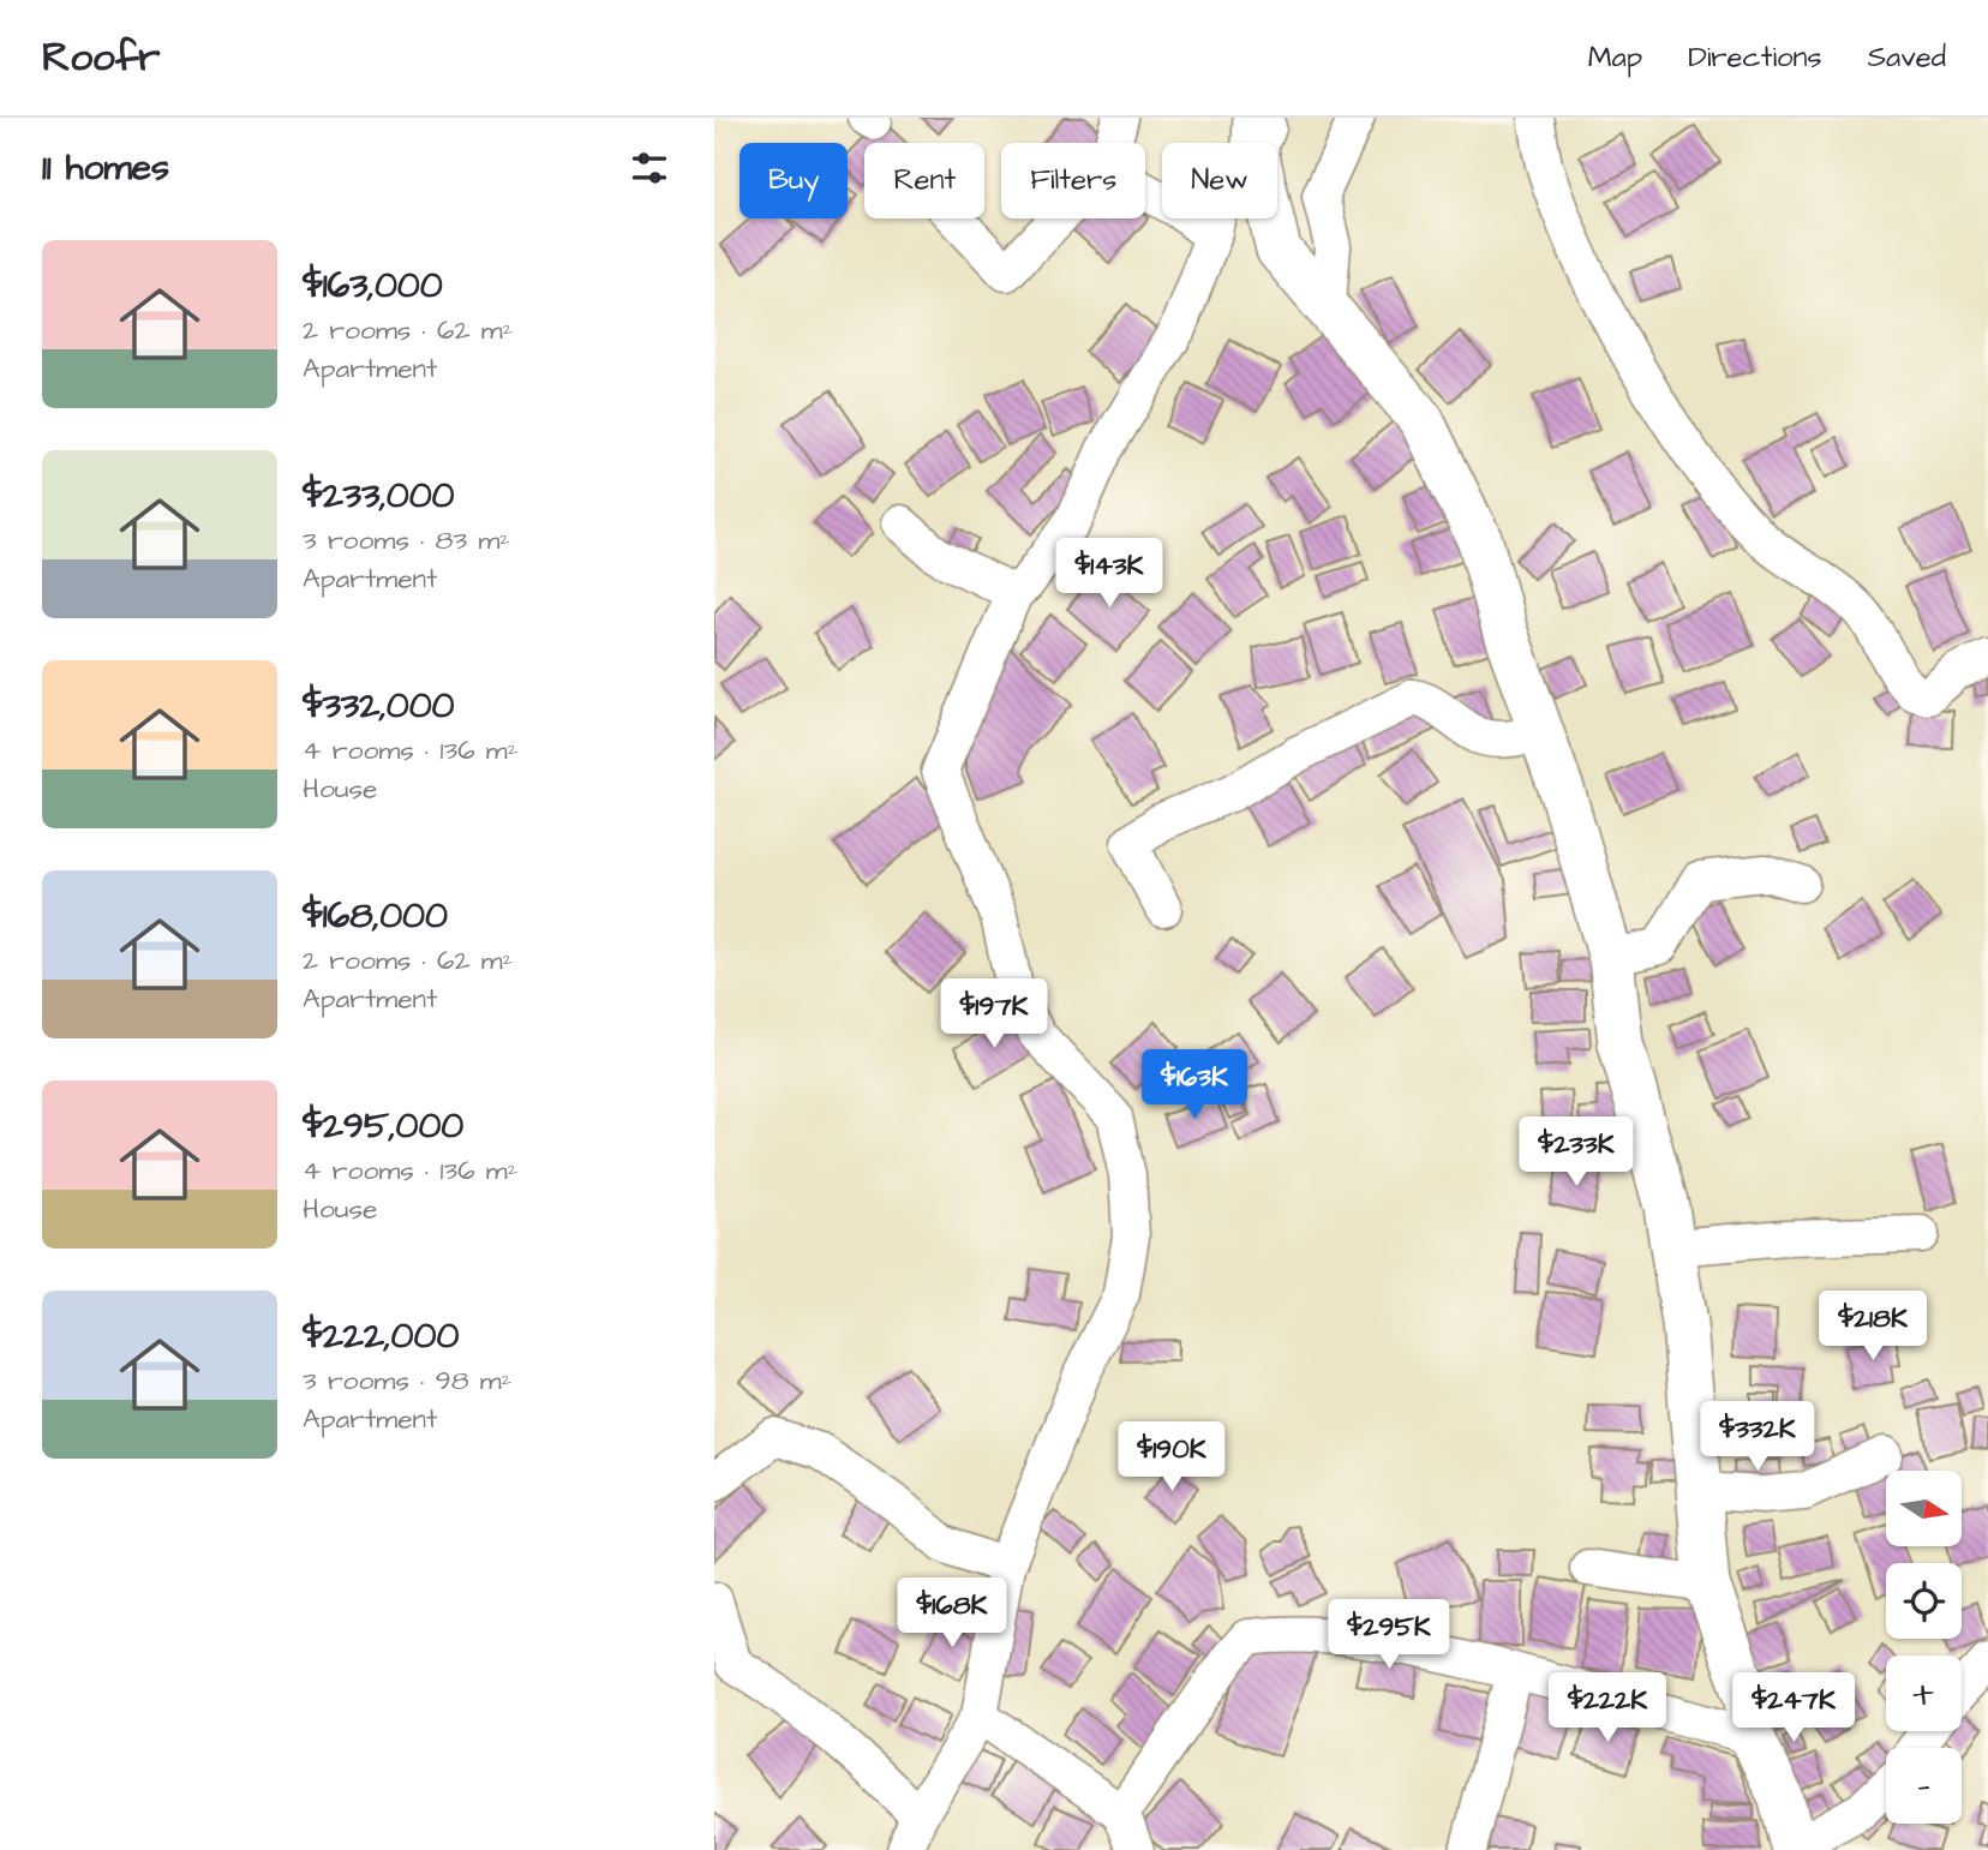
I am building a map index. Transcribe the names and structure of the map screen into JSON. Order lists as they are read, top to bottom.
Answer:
{
  "north": "right",
  "page": {
    "header": "Roofr",
    "nav": ["Map", "Directions", "Saved"],
    "heading": "11 homes",
    "chip": [
      "Buy",
      "Rent",
      "Filters",
      "New"
    ],
    "list": [
      {
        "name": "$163,000",
        "note": "2 rooms · 62 m² · Apartment"
      },
      {
        "name": "$233,000",
        "note": "3 rooms · 83 m² · Apartment"
      },
      {
        "name": "$332,000",
        "note": "4 rooms · 136 m² · House"
      },
      {
        "name": "$168,000",
        "note": "2 rooms · 62 m² · Apartment"
      },
      {
        "name": "$295,000",
        "note": "4 rooms · 136 m² · House"
      },
      {
        "name": "$222,000",
        "note": "3 rooms · 98 m² · Apartment"
      }
    ],
    "price": [
      "$143K",
      "$197K",
      "$163K",
      "$233K",
      "$218K",
      "$332K",
      "$190K",
      "$168K",
      "$295K",
      "$222K",
      "$247K"
    ],
    "map_buttons": ["+", "−"]
  }
}
